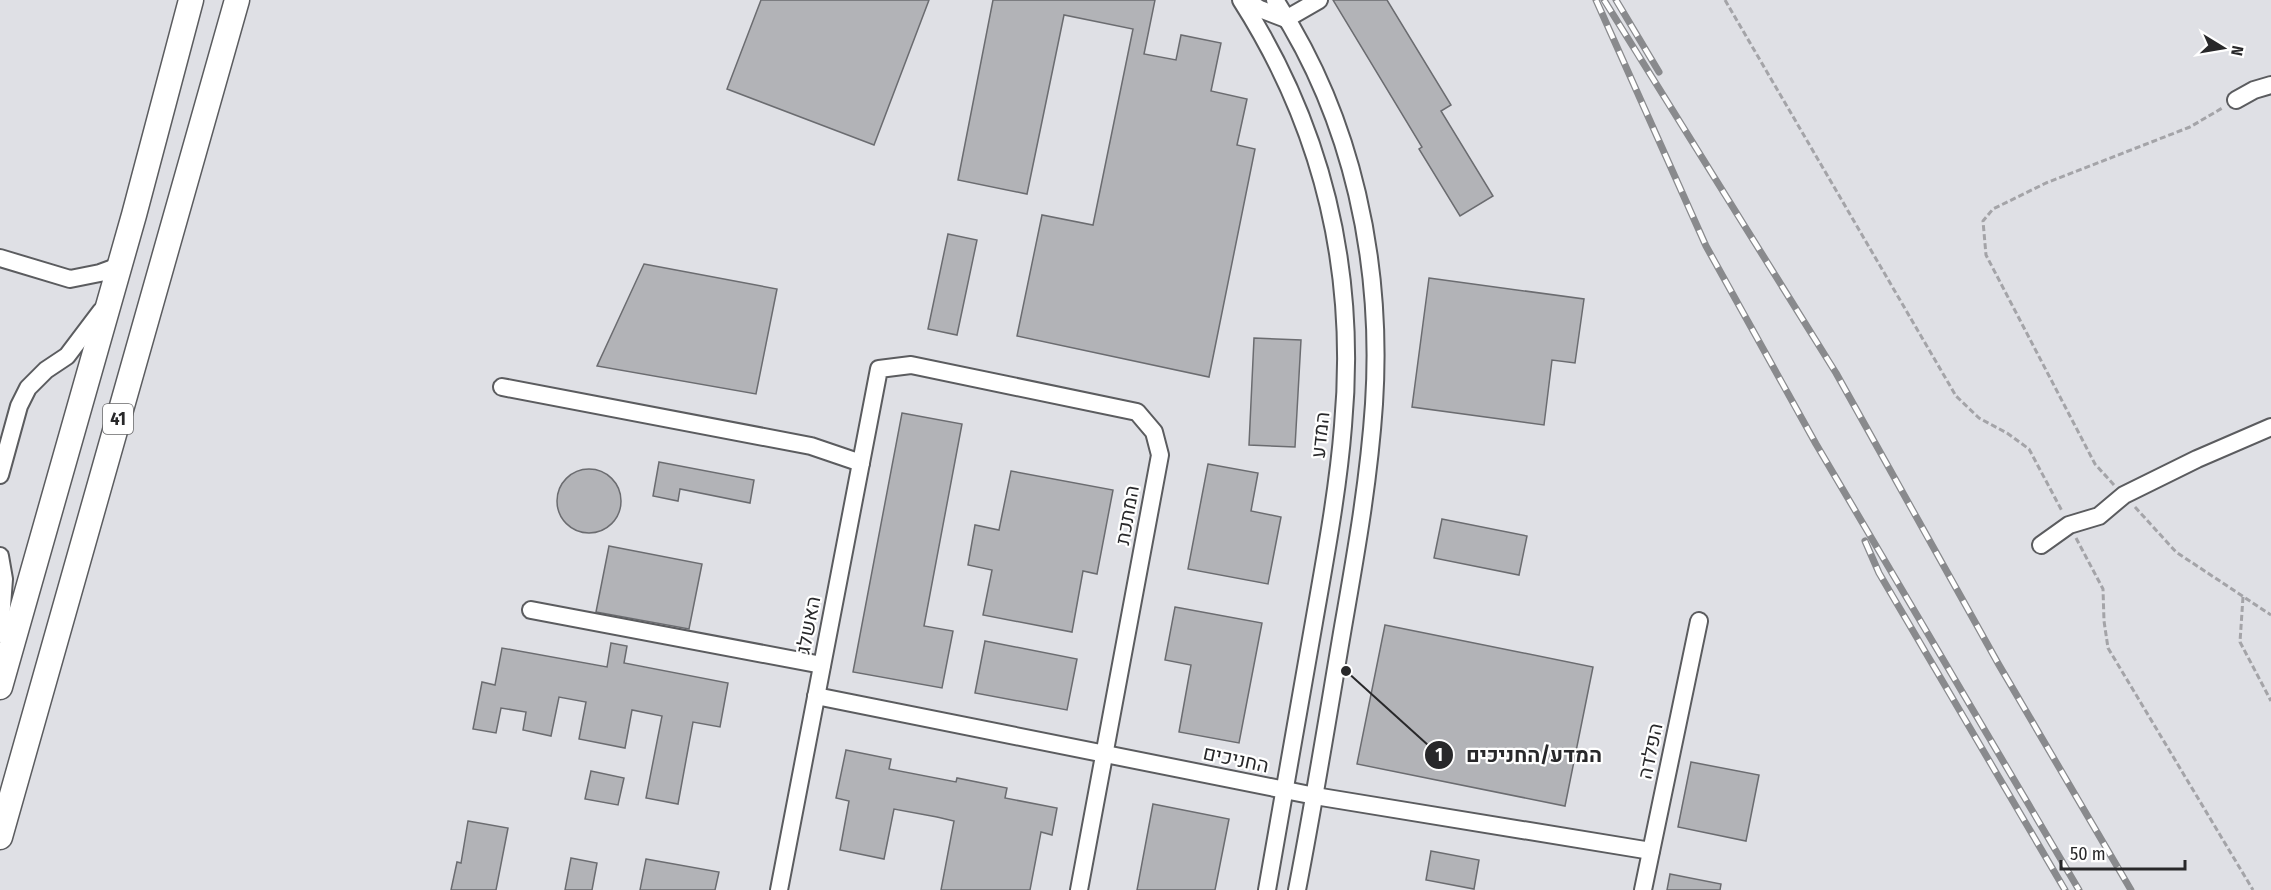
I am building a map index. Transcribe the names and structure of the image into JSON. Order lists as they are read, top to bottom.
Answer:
{
  "streets": {
    "highway": ["41"],
    "street": [
      "המדע",
      "המתכת",
      "האשלג",
      "הפלדה",
      "החניכים"
    ]
  },
  "crossings": [
    ["המדע", "החניכים"],
    ["המתכת", "האשלג"],
    ["המתכת", "החניכים"],
    ["האשלג", "החניכים"],
    ["הפלדה", "החניכים"]
  ],
  "places": ["המדע/החניכים"],
  "scale_bar": "50 m",
  "north": "right"
}
